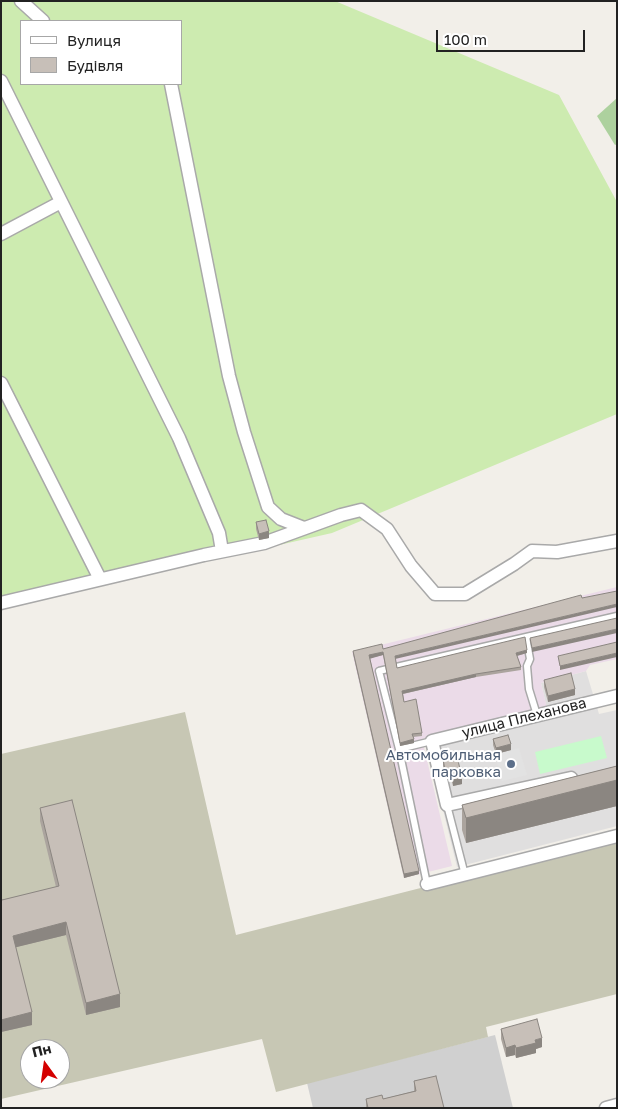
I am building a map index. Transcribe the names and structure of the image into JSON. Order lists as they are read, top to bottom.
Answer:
{
  "streets": {
    "street": ["улица Плеханова"]
  },
  "places": ["Автомобильная парковка"],
  "legend": ["Вулиця", "Будівля"],
  "scale_bar": "100 m",
  "north": "top"
}
